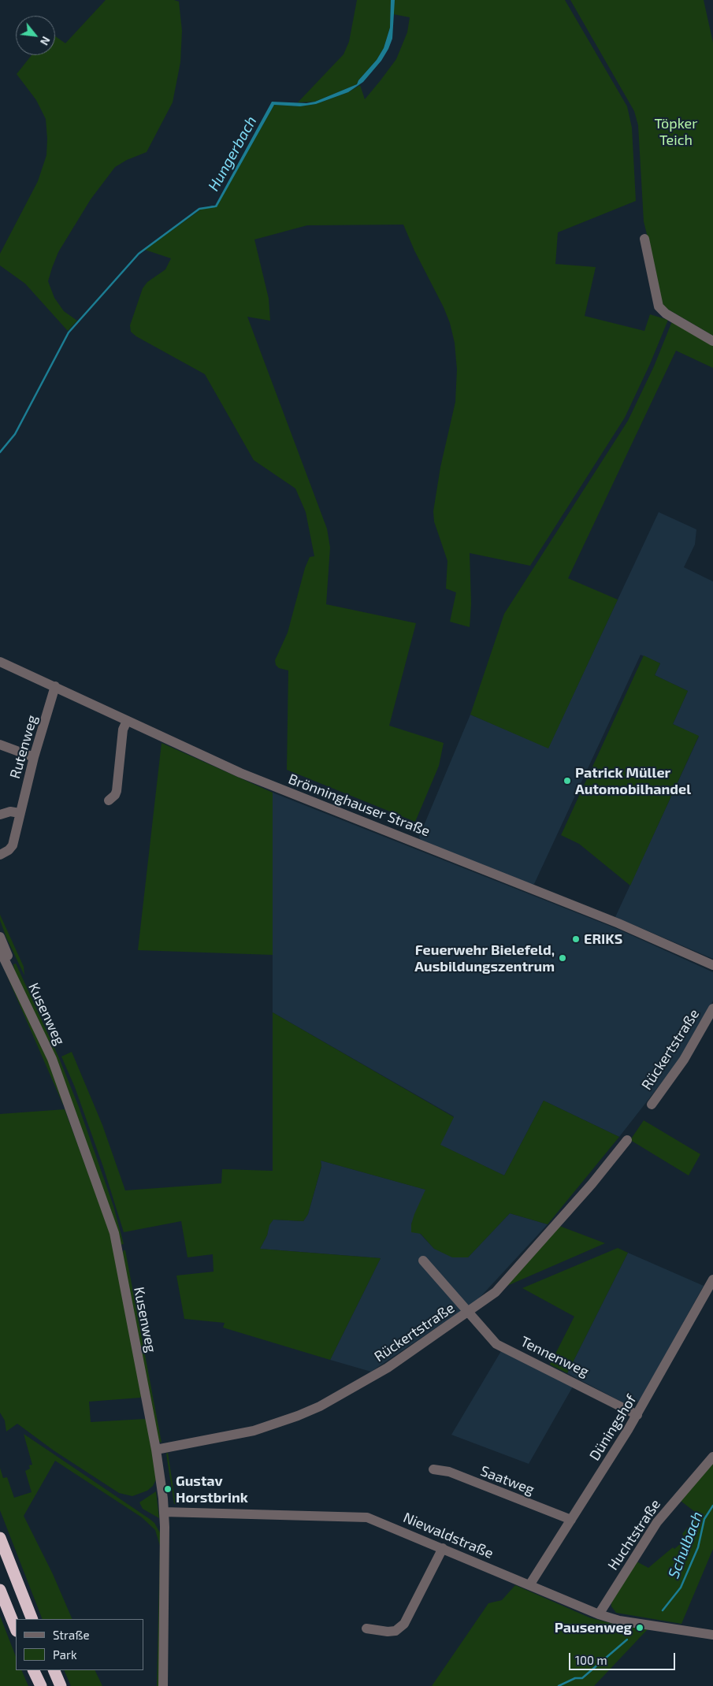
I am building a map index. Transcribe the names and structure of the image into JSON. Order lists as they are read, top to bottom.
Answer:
{
  "streets": {
    "street": [
      "Rutenweg",
      "Brönninghauser Straße",
      "Kusenweg",
      "Rückertstraße",
      "Tennenweg",
      "Düningshof",
      "Saatweg",
      "Huchtstraße",
      "Niewaldstraße"
    ]
  },
  "crossings": [
    ["Rutenweg", "Brönninghauser Straße"],
    ["Kusenweg", "Rückertstraße"],
    ["Kusenweg", "Niewaldstraße"],
    ["Rückertstraße", "Tennenweg"],
    ["Tennenweg", "Düningshof"],
    ["Düningshof", "Saatweg"],
    ["Düningshof", "Niewaldstraße"],
    ["Huchtstraße", "Niewaldstraße"]
  ],
  "water": ["Hungerbach", "Schulbach"],
  "parks": ["Töpker Teich"],
  "places": [
    "Patrick Müller Automobilhandel",
    "ERIKS",
    "Feuerwehr Bielefeld, Ausbildungszentrum",
    "Gustav Horstbrink",
    "Pausenweg"
  ],
  "legend": ["Straße", "Park"],
  "scale_bar": "100 m",
  "north": "bottom right"
}
